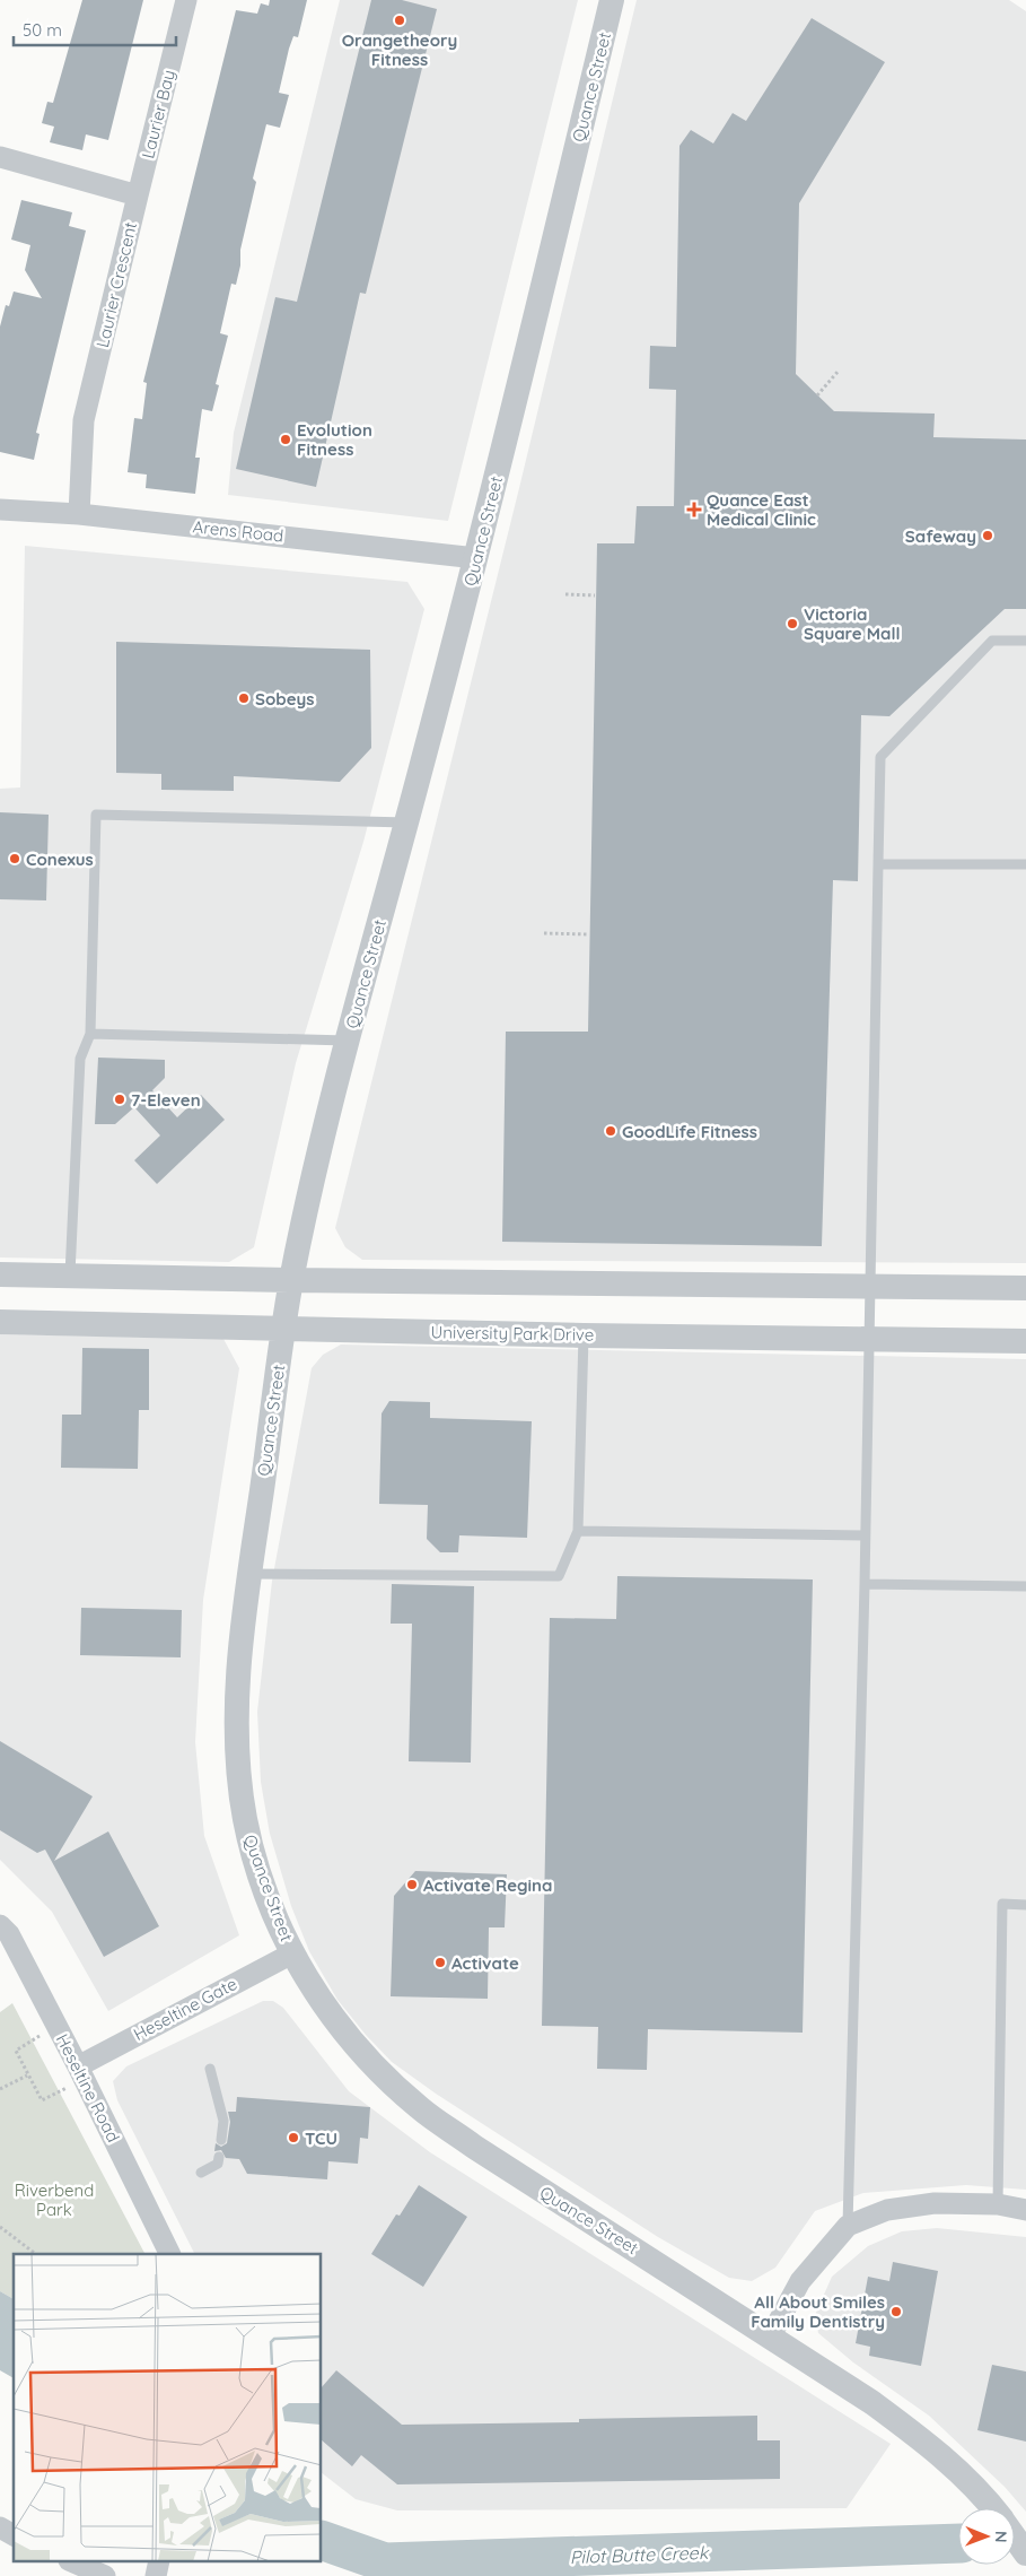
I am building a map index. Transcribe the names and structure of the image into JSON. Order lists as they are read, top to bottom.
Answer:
{
  "streets": {
    "street": [
      "Quance Street",
      "Laurier Bay",
      "Laurier Crescent",
      "Arens Road",
      "University Park Drive",
      "Heseltine Gate",
      "Heseltine Road"
    ]
  },
  "crossings": [
    ["Quance Street", "Arens Road"],
    ["Quance Street", "University Park Drive"],
    ["Quance Street", "Heseltine Gate"],
    ["Laurier Bay", "Laurier Crescent"],
    ["Laurier Crescent", "Arens Road"],
    ["Heseltine Gate", "Heseltine Road"]
  ],
  "water": ["Pilot Butte Creek"],
  "parks": ["Riverbend Park"],
  "places": {
    "other": [
      "Orangetheory Fitness",
      "Evolution Fitness",
      "Safeway",
      "Victoria Square Mall",
      "Sobeys",
      "Conexus",
      "7-Eleven",
      "GoodLife Fitness",
      "Activate Regina",
      "Activate",
      "TCU",
      "All About Smiles Family Dentistry"
    ],
    "health": ["Quance East Medical Clinic"]
  },
  "scale_bar": "50 m",
  "north": "right"
}
